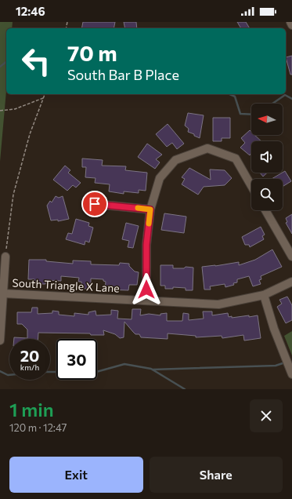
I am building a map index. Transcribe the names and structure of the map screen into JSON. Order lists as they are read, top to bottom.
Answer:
{
  "streets": {
    "street": ["South Triangle X Lane"]
  },
  "north": "left",
  "page": {
    "status": "12:46",
    "turn": ["70 m", "South Bar B Place"],
    "speed": "20 km/h",
    "limit": "30",
    "heading": ["1 min", "120 m · 12:47"],
    "buttons": ["Exit", "Share"]
  }
}
